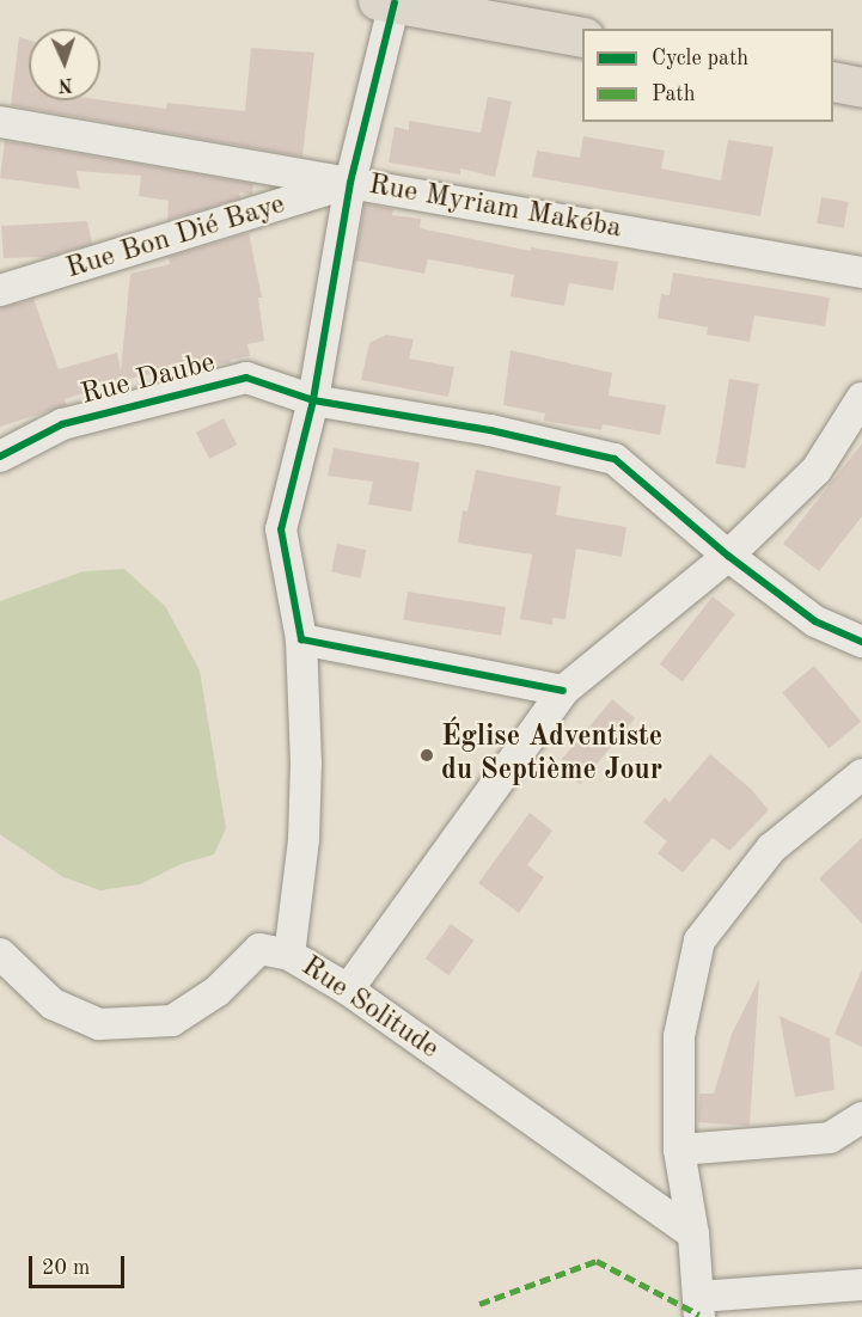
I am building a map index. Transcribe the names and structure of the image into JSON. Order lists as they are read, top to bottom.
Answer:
{
  "streets": {
    "street": [
      "Rue Myriam Makéba",
      "Rue Bon Dié Baye",
      "Rue Daube",
      "Rue Solitude"
    ]
  },
  "crossings": [
    ["Rue Myriam Makéba", "Rue Bon Dié Baye"]
  ],
  "places": ["Église Adventiste du Septième Jour"],
  "legend": ["Cycle path", "Path"],
  "scale_bar": "20 m",
  "north": "bottom"
}
